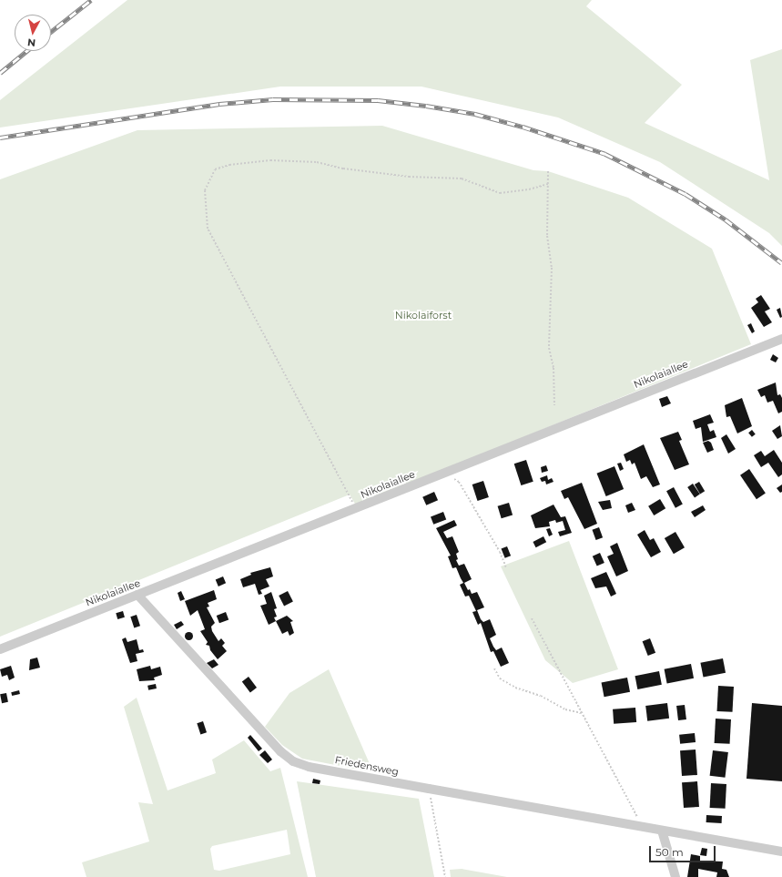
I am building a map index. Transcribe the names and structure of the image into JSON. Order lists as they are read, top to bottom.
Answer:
{
  "streets": {
    "street": ["Nikolaiallee", "Friedensweg"]
  },
  "crossings": [
    ["Nikolaiallee", "Friedensweg"]
  ],
  "parks": ["Nikolaiforst"],
  "scale_bar": "50 m",
  "north": "bottom"
}
